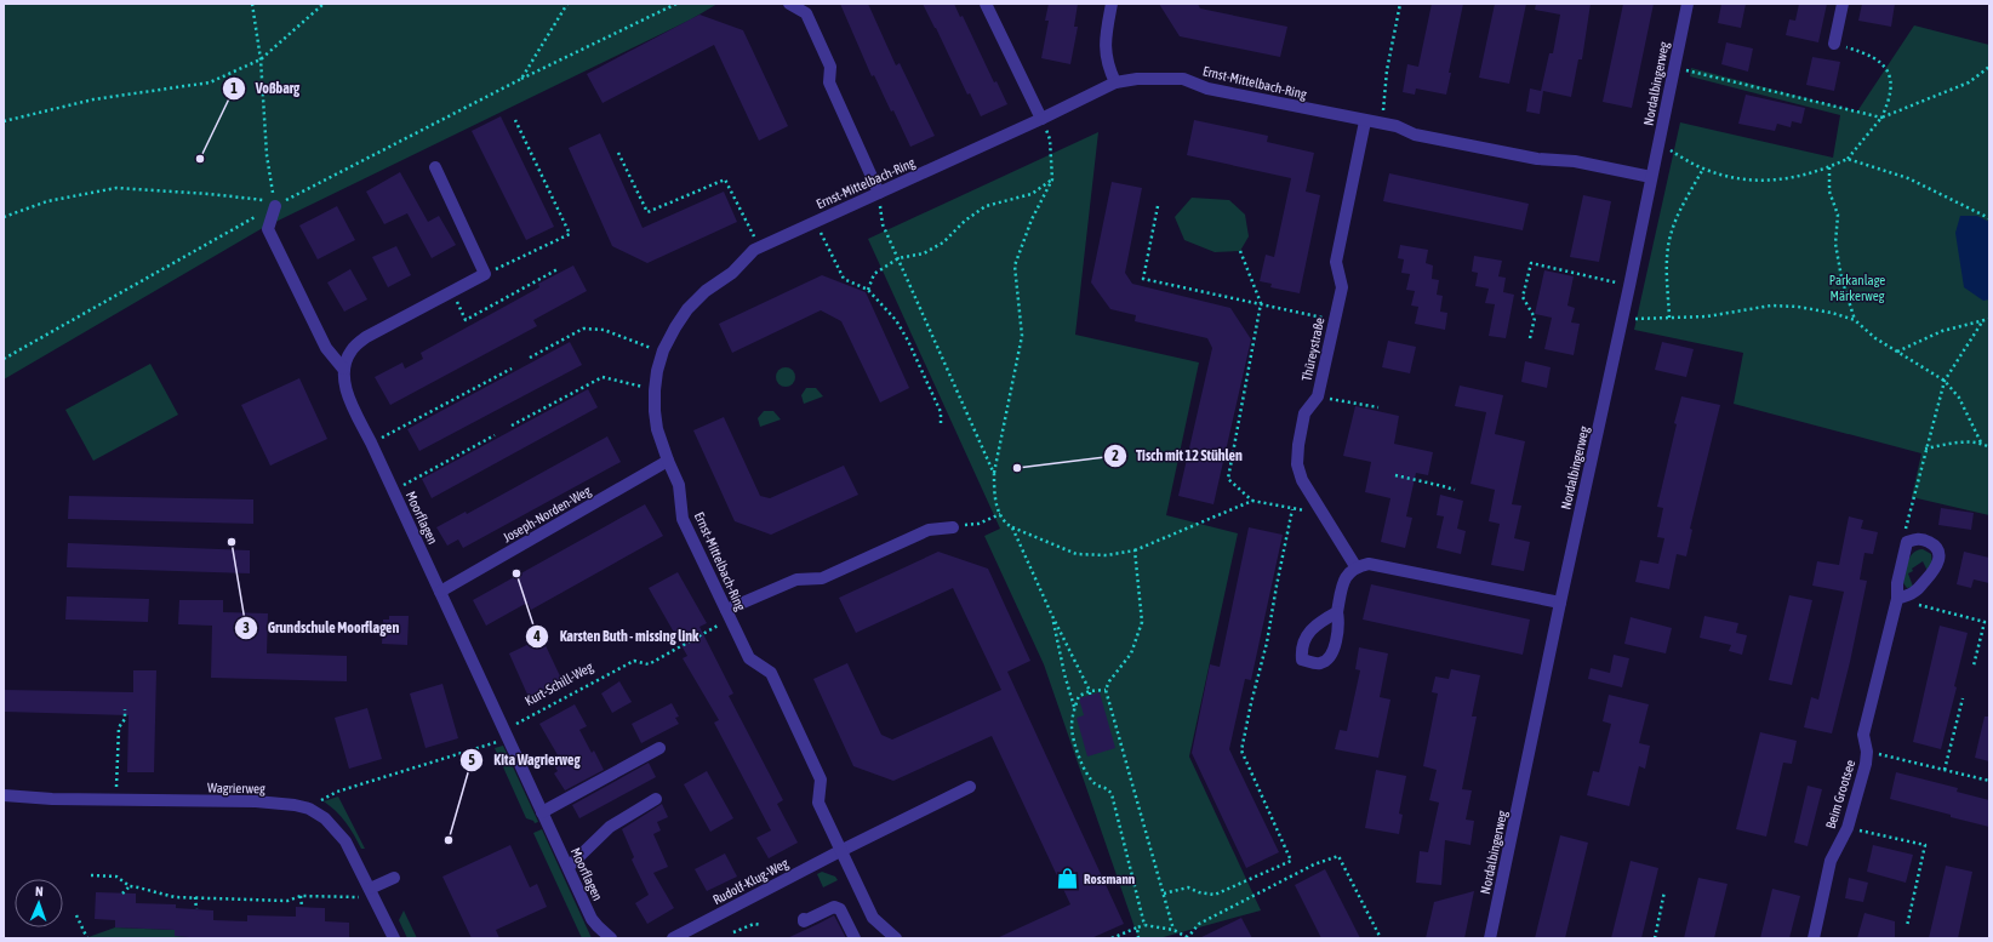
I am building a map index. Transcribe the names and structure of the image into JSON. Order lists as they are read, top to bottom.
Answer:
{
  "streets": {
    "street": [
      "Ernst-Mittelbach-Ring",
      "Nordalbingerweg",
      "Thüreystraße",
      "Joseph-Norden-Weg",
      "Moorflagen",
      "Wagrierweg",
      "Beim Grootsee",
      "Rudolf-Klug-Weg"
    ],
    "path": ["Kurt-Schill-Weg"]
  },
  "crossings": [
    ["Ernst-Mittelbach-Ring", "Nordalbingerweg"],
    ["Ernst-Mittelbach-Ring", "Thüreystraße"],
    ["Ernst-Mittelbach-Ring", "Joseph-Norden-Weg"],
    ["Ernst-Mittelbach-Ring", "Kurt-Schill-Weg"],
    ["Ernst-Mittelbach-Ring", "Rudolf-Klug-Weg"],
    ["Joseph-Norden-Weg", "Moorflagen"],
    ["Moorflagen", "Kurt-Schill-Weg"],
    ["Kurt-Schill-Weg", "Wagrierweg"]
  ],
  "parks": ["Parkanlage Märkerweg"],
  "places": {
    "other": [
      "Voßbarg",
      "Tisch mit 12 Stühlen",
      "Grundschule Moorflagen",
      "Karsten Buth - missing link",
      "Kita Wagrierweg"
    ],
    "shop": ["Rossmann"]
  },
  "north": "top"
}
